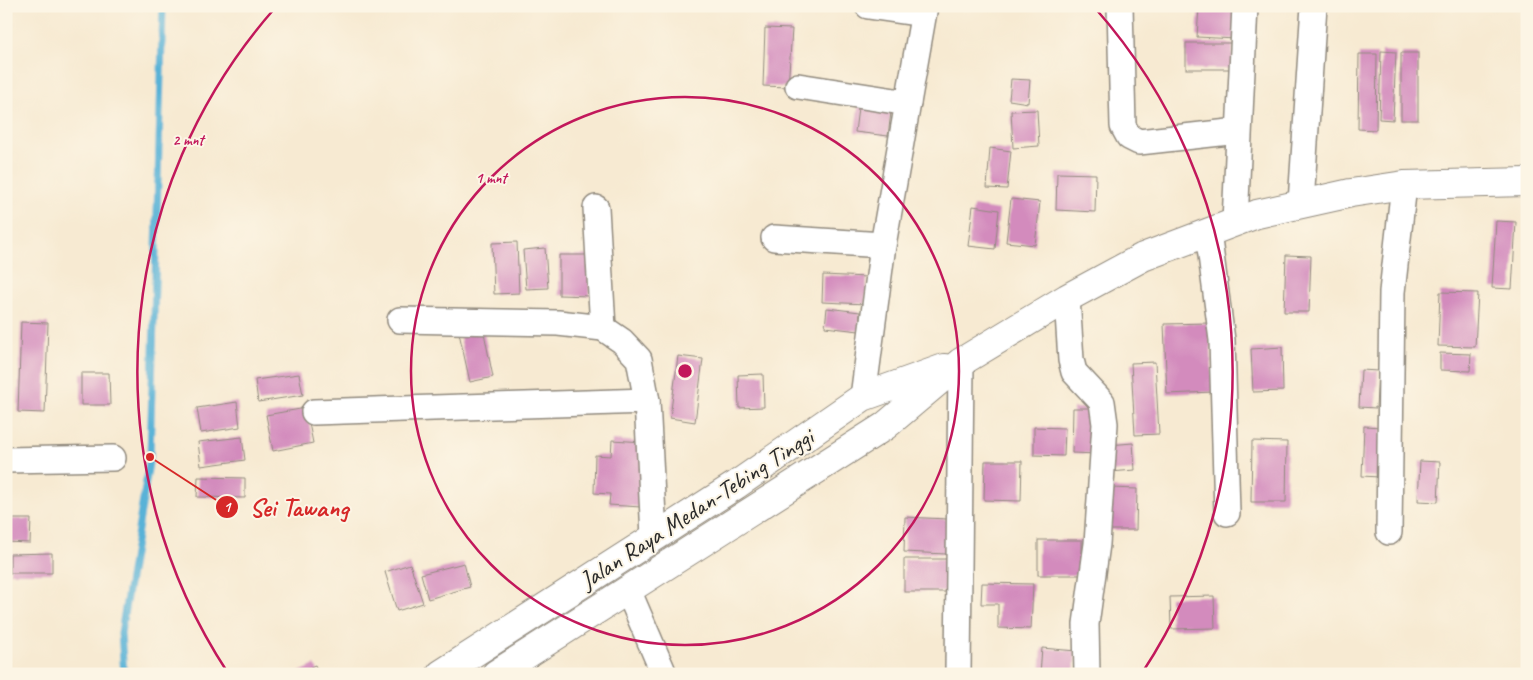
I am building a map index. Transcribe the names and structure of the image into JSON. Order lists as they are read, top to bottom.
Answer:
{
  "streets": {
    "highway": ["Jalan Raya Medan-Tebing Tinggi"]
  },
  "places": ["Sei Tawang"],
  "rings": ["2 mnt", "1 mnt"]
}
